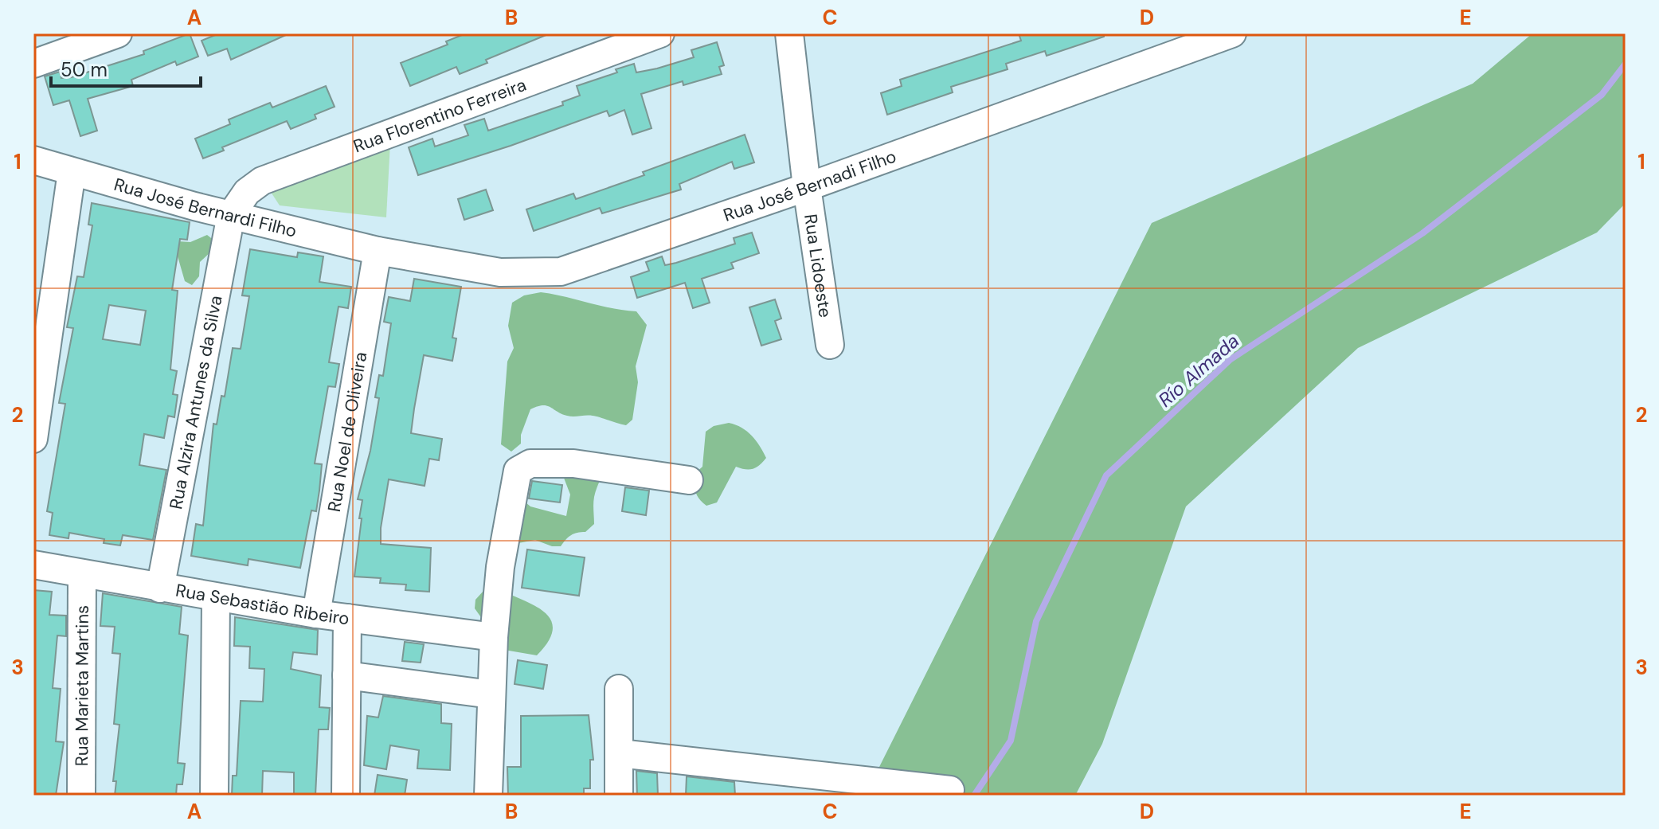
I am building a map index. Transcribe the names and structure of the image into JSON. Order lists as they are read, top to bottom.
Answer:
{
  "streets": {
    "street": [
      "Rua Florentino Ferreira",
      "Rua José Bernadi Filho",
      "Rua José Bernardi Filho",
      "Rua Lidoeste",
      "Rua Alzira Antunes da Silva",
      "Rua Noel de Oliveira",
      "Rua Sebastião Ribeiro",
      "Rua Marieta Martins"
    ]
  },
  "crossings": [
    ["Rua Florentino Ferreira", "Rua José Bernardi Filho"],
    ["Rua Florentino Ferreira", "Rua Alzira Antunes da Silva"],
    ["Rua José Bernadi Filho", "Rua José Bernardi Filho"],
    ["Rua José Bernadi Filho", "Rua Lidoeste"],
    ["Rua José Bernadi Filho", "Rua Noel de Oliveira"],
    ["Rua José Bernardi Filho", "Rua Alzira Antunes da Silva"],
    ["Rua José Bernardi Filho", "Rua Noel de Oliveira"],
    ["Rua Alzira Antunes da Silva", "Rua Sebastião Ribeiro"],
    ["Rua Noel de Oliveira", "Rua Sebastião Ribeiro"],
    ["Rua Sebastião Ribeiro", "Rua Marieta Martins"]
  ],
  "water": ["Río Almada"],
  "scale_bar": "50 m",
  "grid": {
    "columns": [
      "A",
      "B",
      "C",
      "D",
      "E"
    ],
    "rows": ["1", "2", "3"]
  }
}
